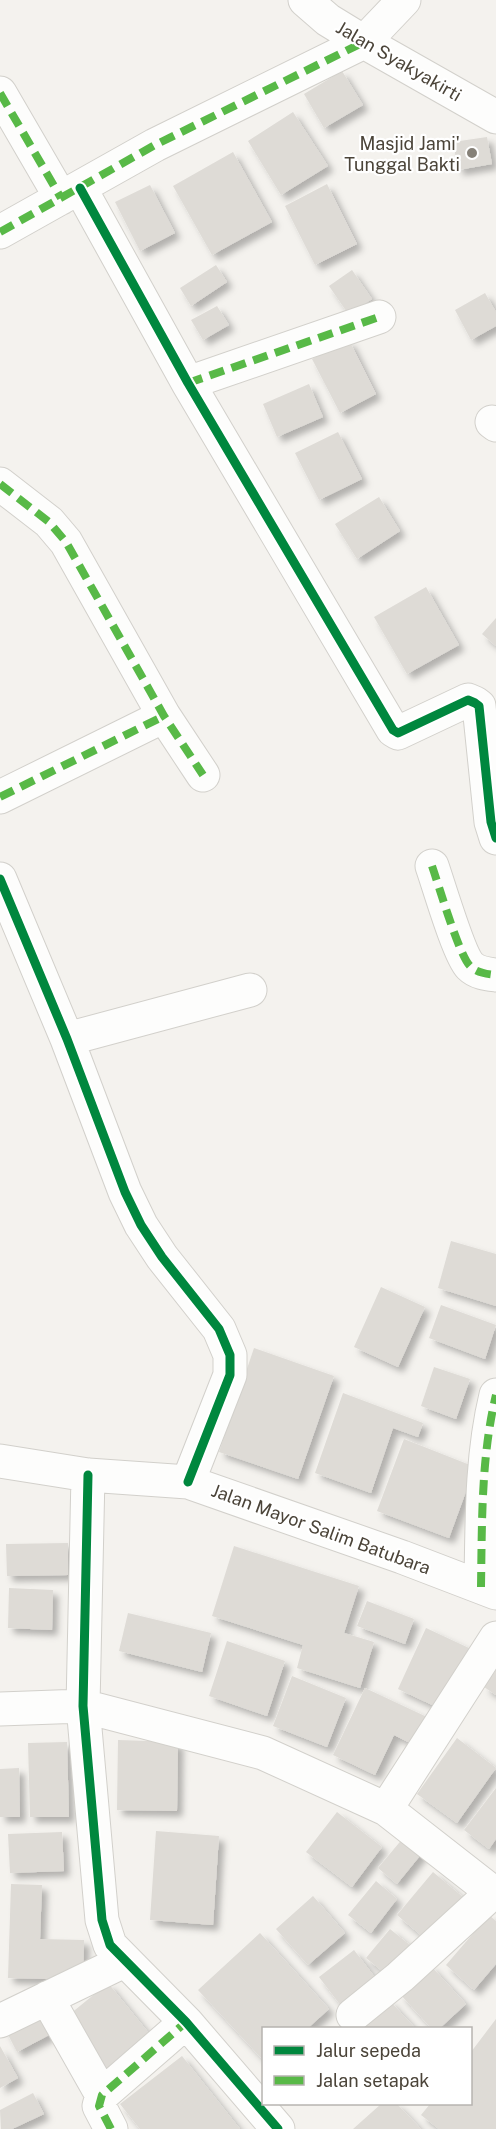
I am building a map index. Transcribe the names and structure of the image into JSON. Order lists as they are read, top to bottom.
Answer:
{
  "streets": {
    "street": ["Jalan Syakyakirti", "Jalan Mayor Salim Batubara"]
  },
  "places": ["Masjid Jami' Tunggal Bakti"],
  "legend": ["Jalur sepeda", "Jalan setapak"]
}
